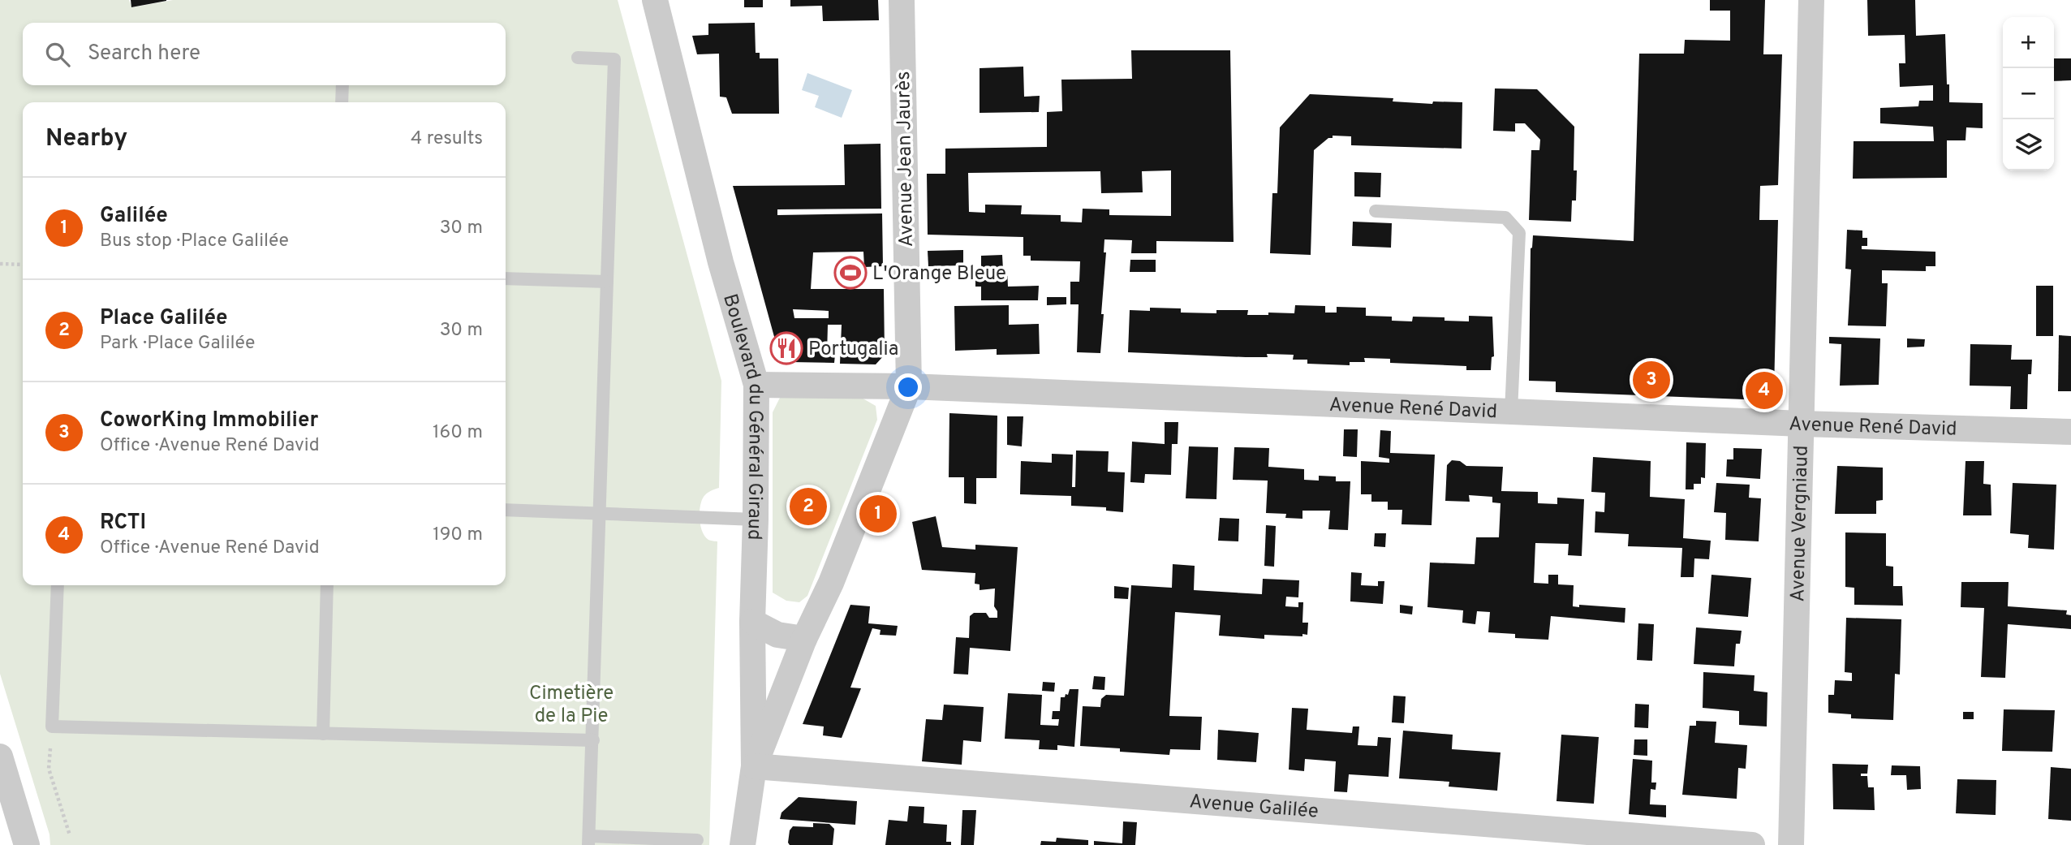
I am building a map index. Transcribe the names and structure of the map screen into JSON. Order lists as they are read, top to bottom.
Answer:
{
  "streets": {
    "street": [
      "Avenue Jean Jaurès",
      "Avenue René David",
      "Boulevard du Général Giraud",
      "Avenue Vergniaud",
      "Avenue Galilée"
    ]
  },
  "crossings": [
    ["Avenue Jean Jaurès", "Avenue René David"],
    ["Avenue René David", "Boulevard du Général Giraud"],
    ["Avenue René David", "Avenue Vergniaud"],
    ["Boulevard du Général Giraud", "Avenue Galilée"]
  ],
  "parks": ["Cimetière de la Pie"],
  "places": {
    "sports": ["L'Orange Bleue"],
    "restaurant": ["Portugalia"]
  },
  "page": {
    "map_buttons": ["+", "−"],
    "search": "Search here",
    "heading": ["Nearby", "4 results"],
    "list": [
      {
        "mark": "1",
        "name": "Galilée",
        "note": "Bus stop · Place Galilée",
        "value": "30 m"
      },
      {
        "mark": "2",
        "name": "Place Galilée",
        "note": "Park · Place Galilée",
        "value": "30 m"
      },
      {
        "mark": "3",
        "name": "CoworKing Immobilier",
        "note": "Office · Avenue René David",
        "value": "160 m"
      },
      {
        "mark": "4",
        "name": "RCTI",
        "note": "Office · Avenue René David",
        "value": "190 m"
      }
    ],
    "pins": [
      "3",
      "4",
      "2",
      "1"
    ]
  }
}
